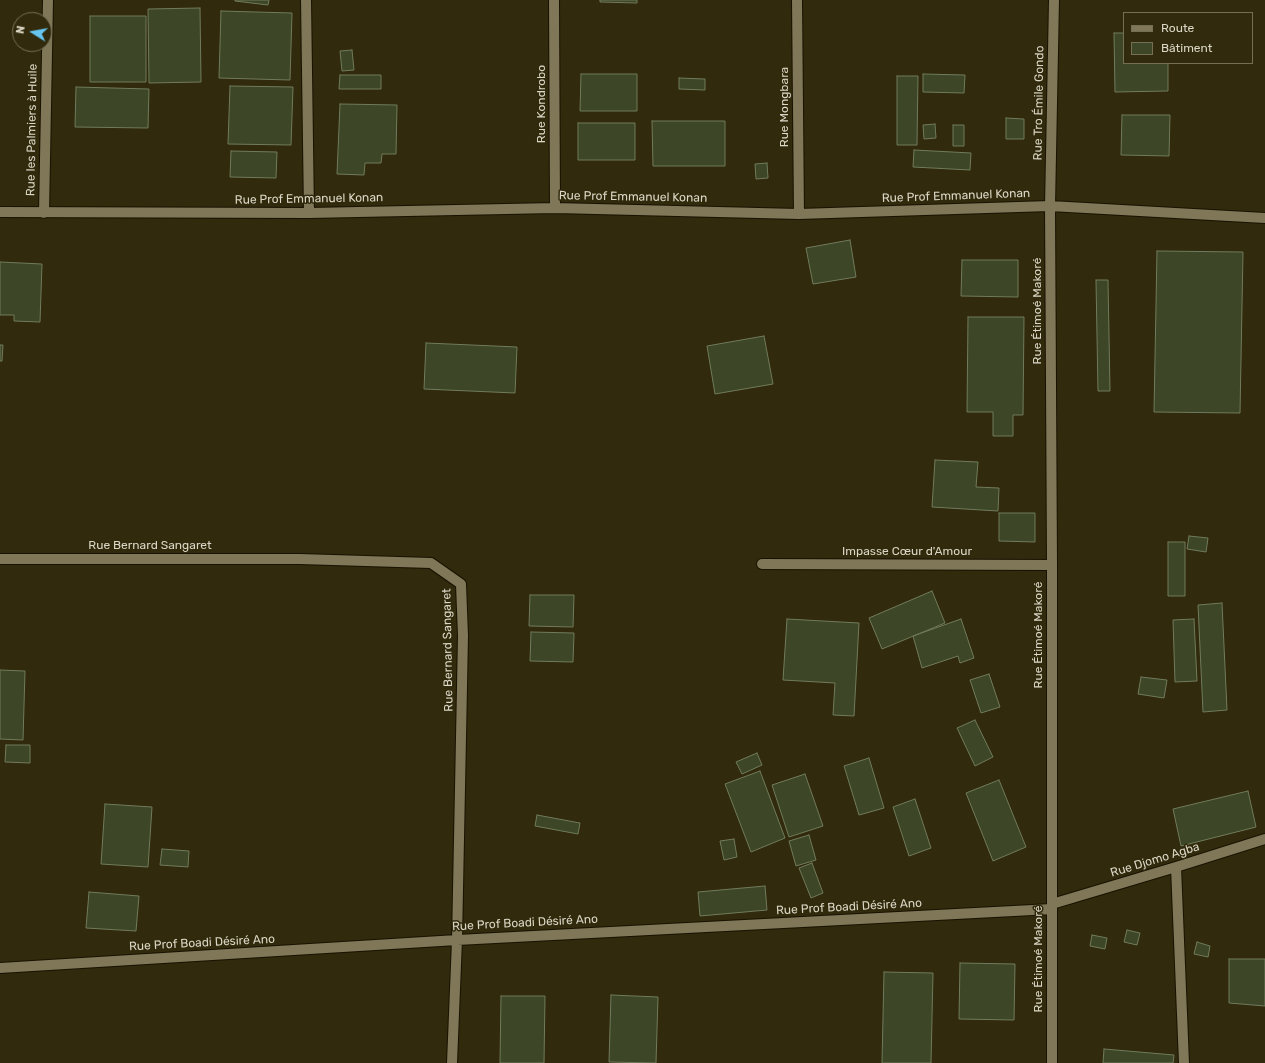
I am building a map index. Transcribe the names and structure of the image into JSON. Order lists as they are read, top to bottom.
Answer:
{
  "streets": {
    "street": [
      "Rue Tro Émile Gondo",
      "Rue Kondrobo",
      "Rue Mongbara",
      "Rue les Palmiers à Huile",
      "Rue Prof Emmanuel Konan",
      "Rue Étimoé Makoré",
      "Rue Bernard Sangaret",
      "Impasse Cœur d'Amour",
      "Rue Djomo Agba",
      "Rue Prof Boadi Désiré Ano"
    ]
  },
  "crossings": [
    ["Rue Tro Émile Gondo", "Rue Prof Emmanuel Konan"],
    ["Rue Tro Émile Gondo", "Rue Étimoé Makoré"],
    ["Rue Kondrobo", "Rue Prof Emmanuel Konan"],
    ["Rue Mongbara", "Rue Prof Emmanuel Konan"],
    ["Rue les Palmiers à Huile", "Rue Prof Emmanuel Konan"],
    ["Rue Prof Emmanuel Konan", "Rue Étimoé Makoré"],
    ["Rue Étimoé Makoré", "Impasse Cœur d'Amour"],
    ["Rue Étimoé Makoré", "Rue Djomo Agba"],
    ["Rue Étimoé Makoré", "Rue Prof Boadi Désiré Ano"],
    ["Rue Bernard Sangaret", "Rue Prof Boadi Désiré Ano"],
    ["Rue Djomo Agba", "Rue Prof Boadi Désiré Ano"]
  ],
  "legend": ["Route", "Bâtiment"],
  "north": "left"
}
